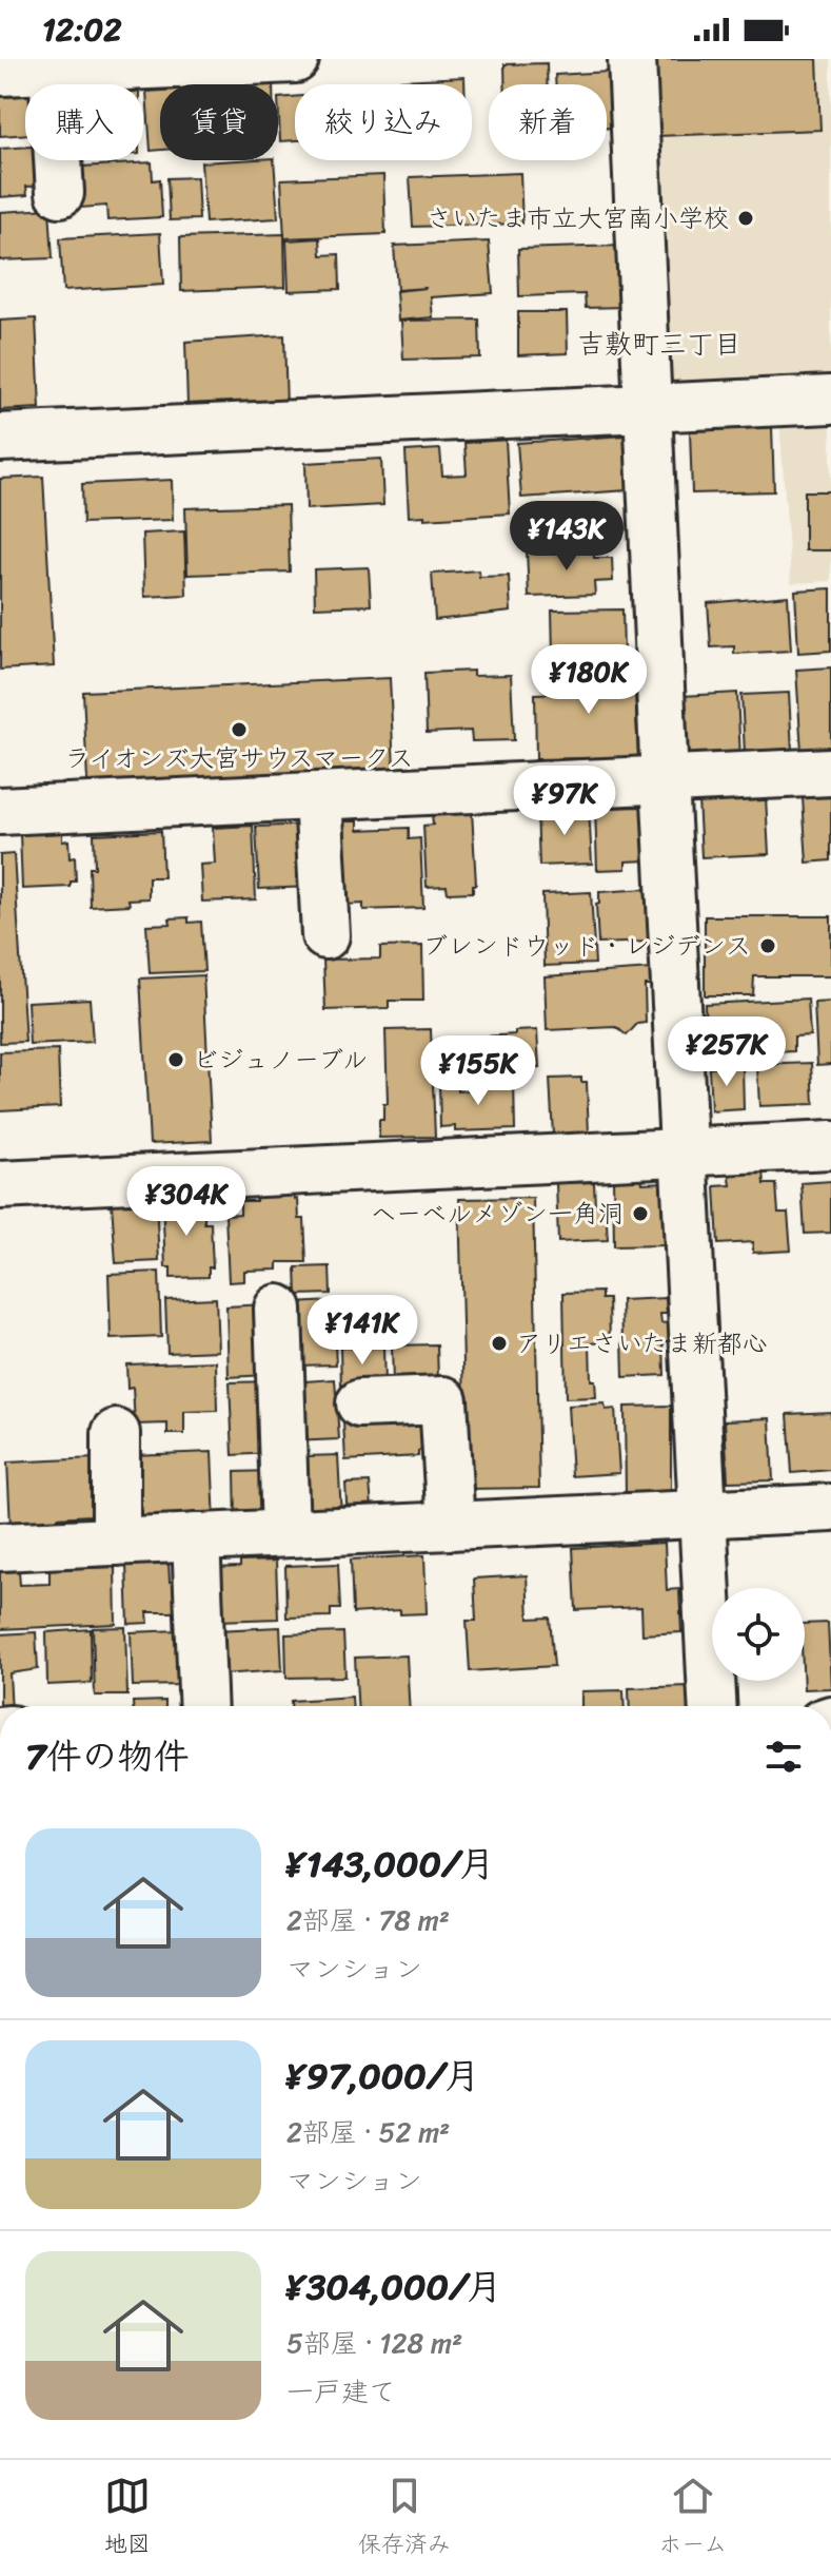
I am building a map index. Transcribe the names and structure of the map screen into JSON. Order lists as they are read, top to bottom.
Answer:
{
  "districts": ["吉敷町三丁目"],
  "places": [
    "さいたま市立大宮南小学校",
    "ライオンズ大宮サウスマークス",
    "ブレンドウッド・レジデンス",
    "ビジュノーブル",
    "ヘーベルメゾン一角洞",
    "アリエさいたま新都心"
  ],
  "page": {
    "status": "12:02",
    "chip": [
      "購入",
      "賃貸",
      "絞り込み",
      "新着"
    ],
    "price": [
      "¥143K",
      "¥180K",
      "¥97K",
      "¥257K",
      "¥155K",
      "¥304K",
      "¥141K"
    ],
    "heading": "7件の物件",
    "list": [
      {
        "name": "¥143,000/月",
        "note": "2部屋 · 78 m² · マンション"
      },
      {
        "name": "¥97,000/月",
        "note": "2部屋 · 52 m² · マンション"
      },
      {
        "name": "¥304,000/月",
        "note": "5部屋 · 128 m² · 一戸建て"
      }
    ],
    "tabs": ["地図", "保存済み", "ホーム"]
  }
}
